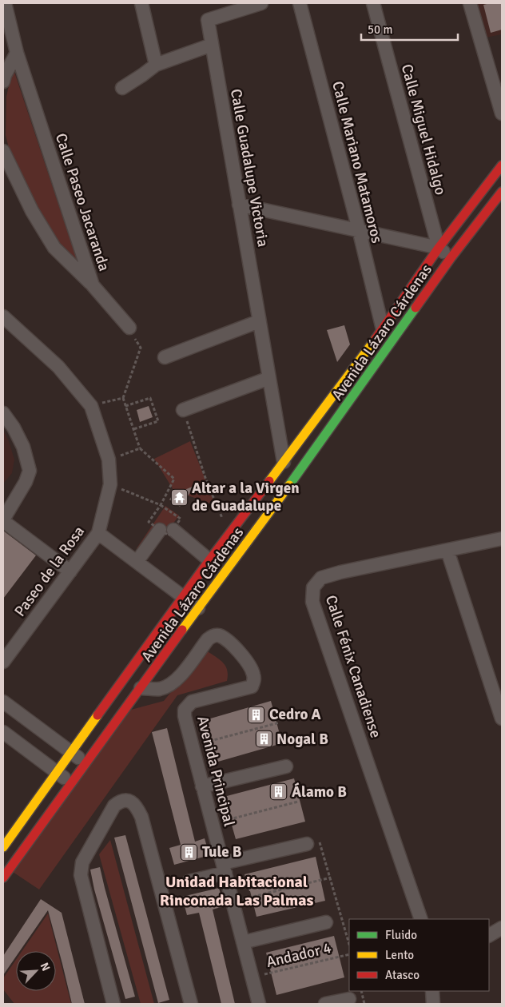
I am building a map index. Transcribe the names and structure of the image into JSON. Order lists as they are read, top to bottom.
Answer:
{
  "streets": {
    "main road": ["Avenida Lázaro Cárdenas"],
    "street": [
      "Calle Miguel Hidalgo",
      "Calle Mariano Matamoros",
      "Calle Guadalupe Victoria",
      "Calle Paseo Jacaranda",
      "Paseo de la Rosa",
      "Calle Fénix Canadiense",
      "Avenida Principal"
    ],
    "path": ["Andador 4"]
  },
  "crossings": [
    ["Calle Miguel Hidalgo", "Avenida Lázaro Cárdenas"],
    ["Calle Mariano Matamoros", "Avenida Lázaro Cárdenas"],
    ["Calle Guadalupe Victoria", "Avenida Lázaro Cárdenas"],
    ["Avenida Lázaro Cárdenas", "Avenida Principal"],
    ["Avenida Principal", "Andador 4"]
  ],
  "districts": ["Unidad Habitacional Rinconada Las Palmas"],
  "places": {
    "temple": ["Altar a la Virgen de Guadalupe"],
    "building": [
      "Cedro A",
      "Nogal B",
      "Álamo B",
      "Tule B"
    ]
  },
  "legend": ["Fluido", "Lento", "Atasco"],
  "scale_bar": "50 m",
  "north": "top right"
}
